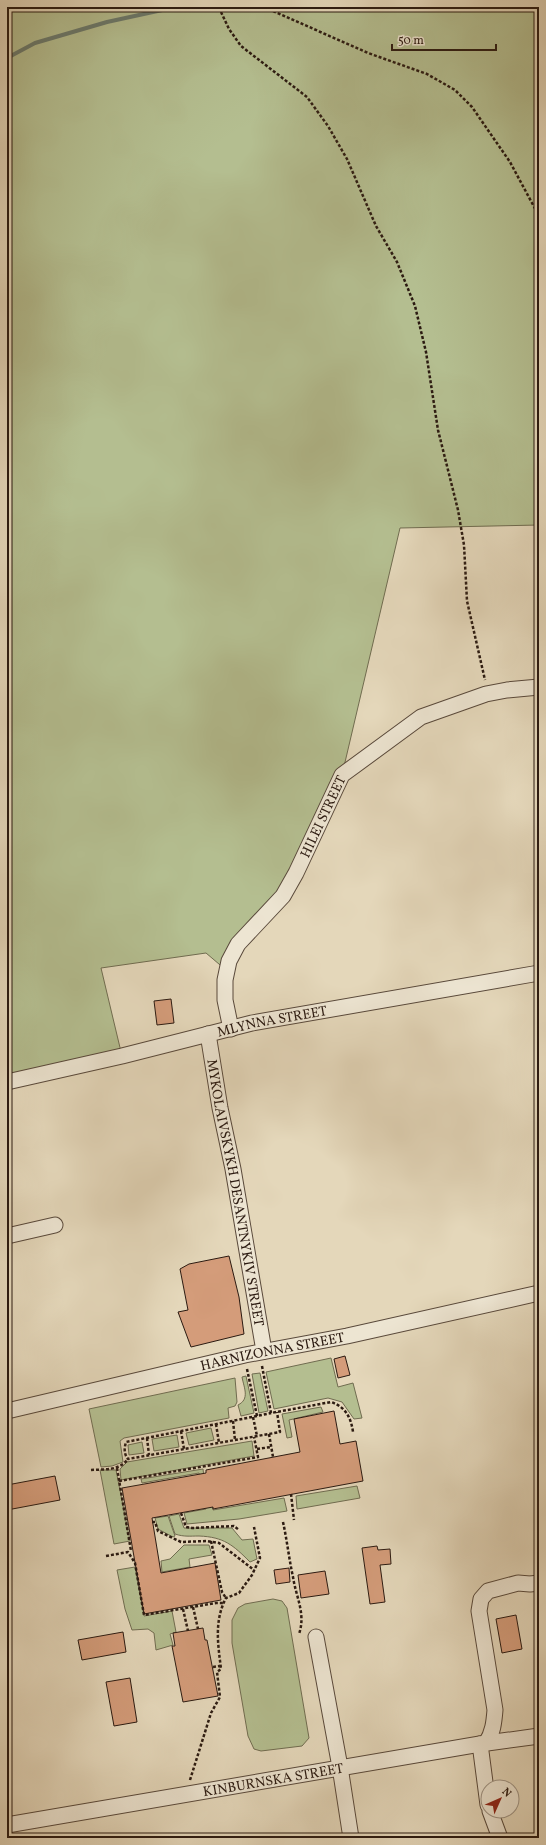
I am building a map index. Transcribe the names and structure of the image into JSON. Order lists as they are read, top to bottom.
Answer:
{
  "streets": {
    "street": [
      "HILEI STREET",
      "MLYNNA STREET",
      "MYKOLAIVSKYKH DESANTNYKIV STREET",
      "HARNIZONNA STREET",
      "KINBURNSKA STREET"
    ]
  },
  "crossings": [
    ["HILEI STREET", "MLYNNA STREET"],
    ["MLYNNA STREET", "MYKOLAIVSKYKH DESANTNYKIV STREET"],
    ["MYKOLAIVSKYKH DESANTNYKIV STREET", "HARNIZONNA STREET"]
  ],
  "scale_bar": "50 m",
  "north": "top right"
}
